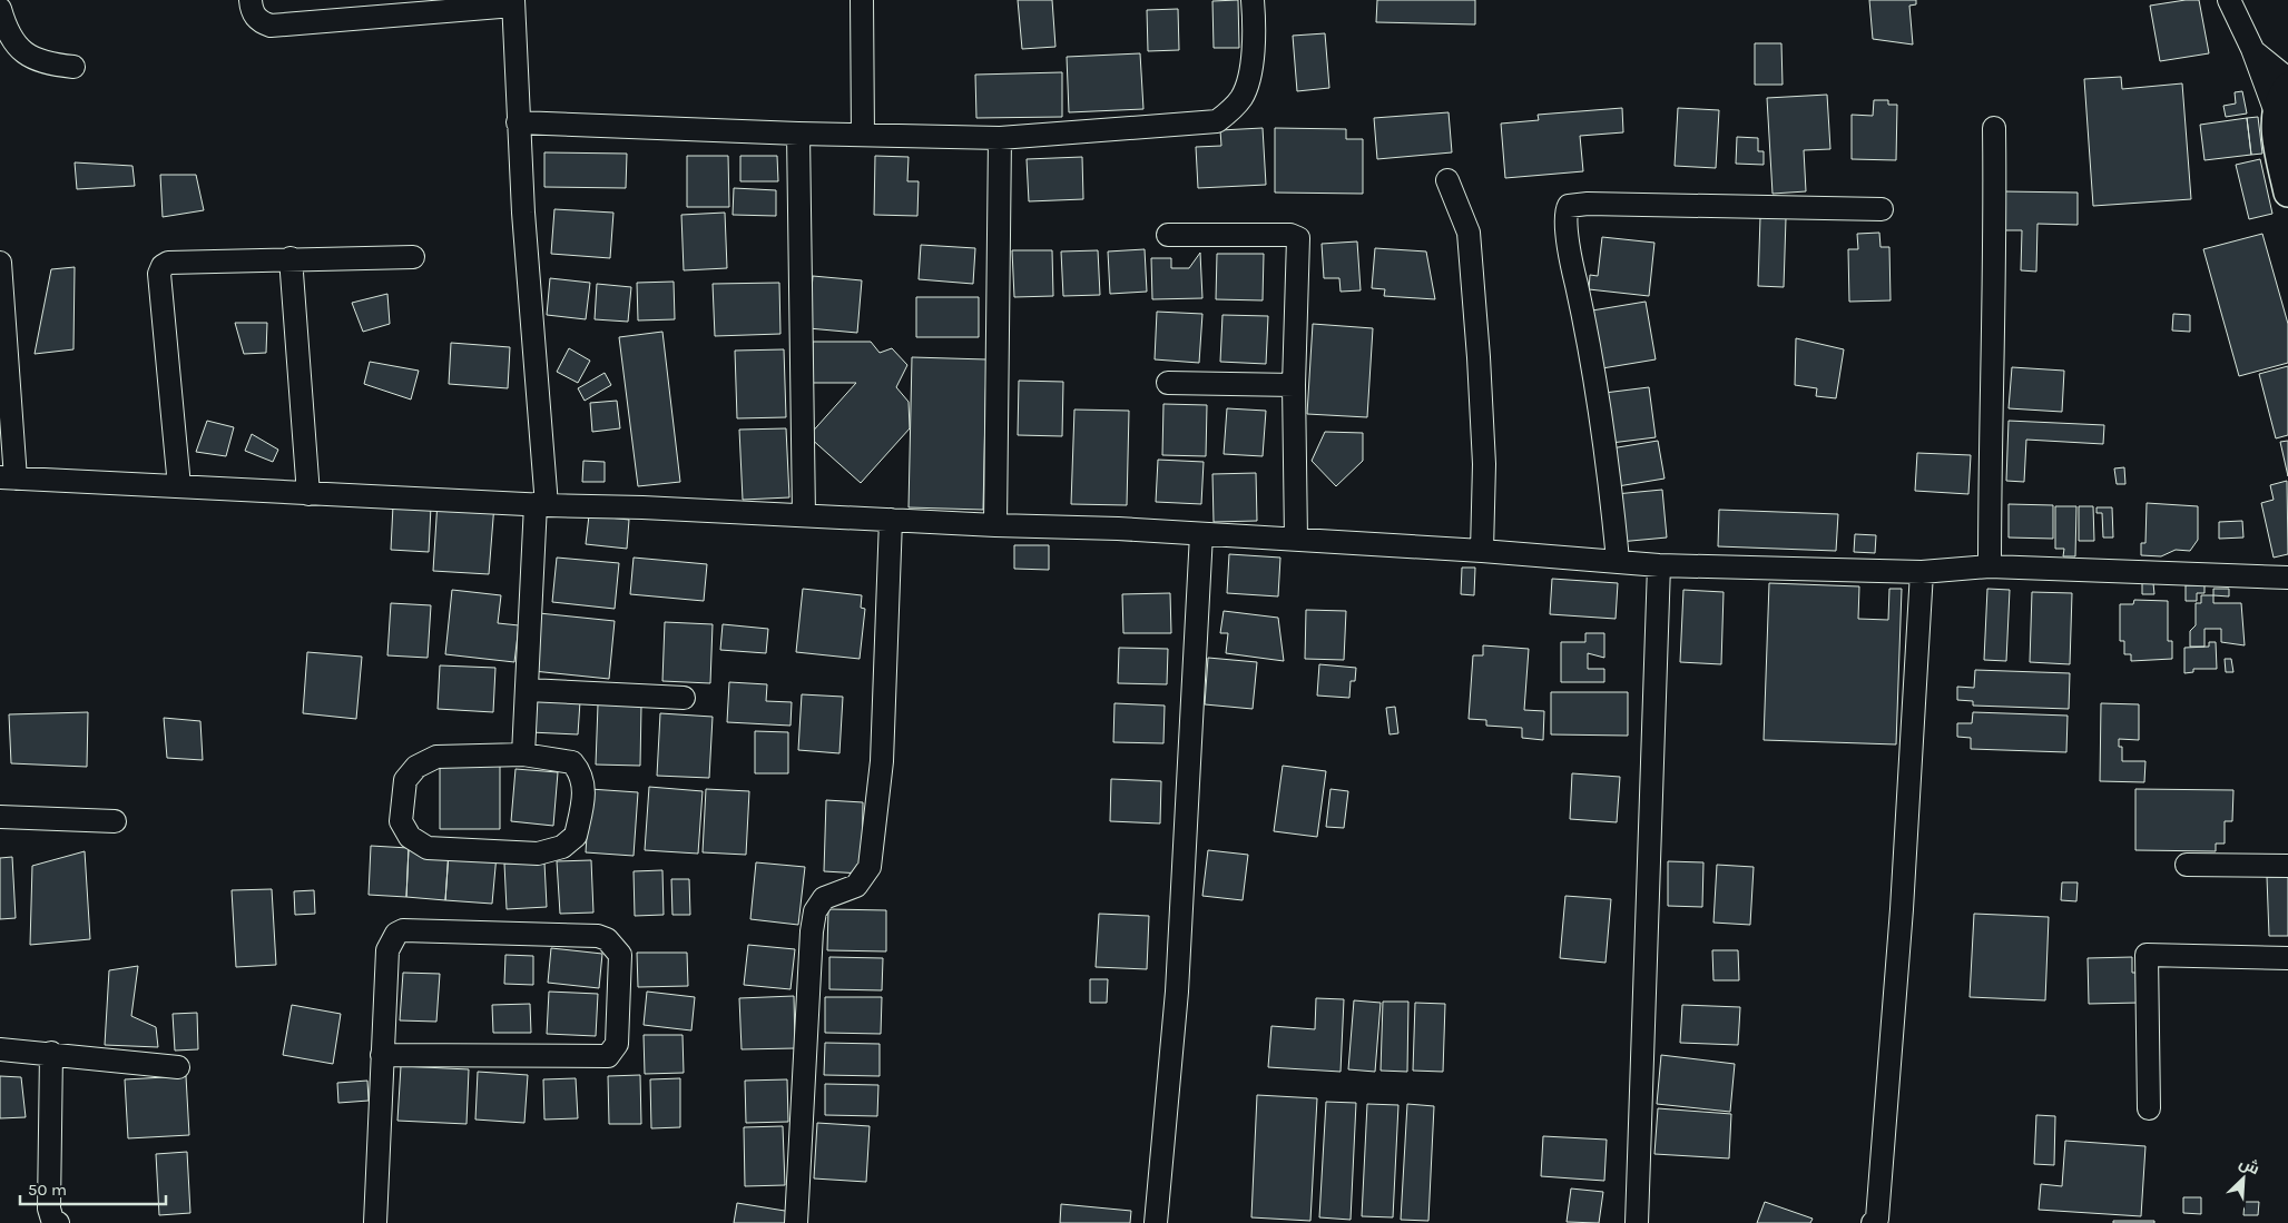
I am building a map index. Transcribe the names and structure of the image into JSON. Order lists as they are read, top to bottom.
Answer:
{
  "scale_bar": "50 m",
  "north": "top right"
}
